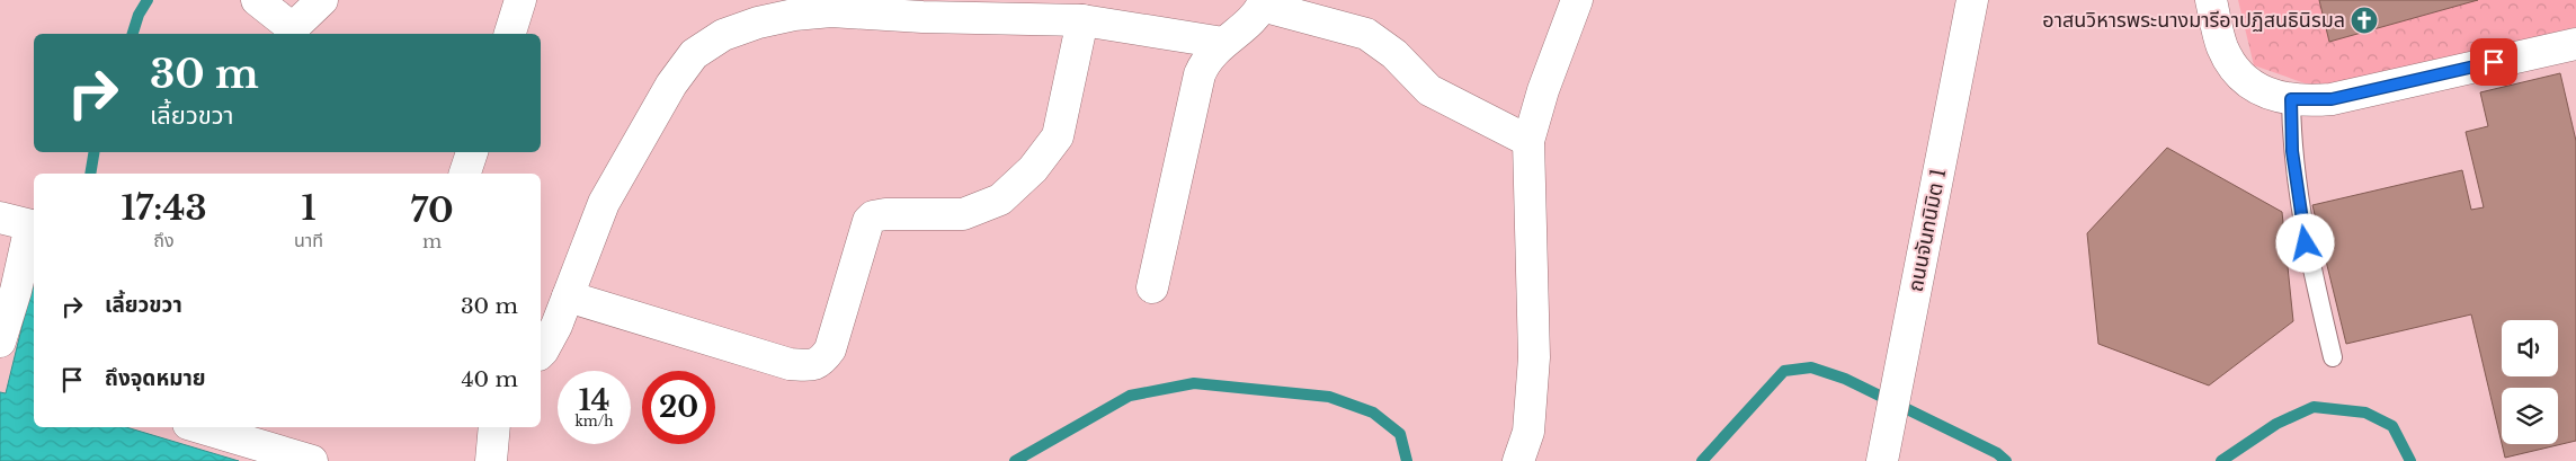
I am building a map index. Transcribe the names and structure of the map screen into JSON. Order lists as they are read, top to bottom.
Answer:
{
  "streets": {
    "street": ["ถนนจันทนิมิต 1"]
  },
  "places": {
    "church": ["อาสนวิหารพระนางมารีอาปฏิสนธินิรมล"]
  },
  "page": {
    "turn": ["30 m", "เลี้ยวขวา"],
    "eta": [
      "17:43",
      "ถึง",
      "1",
      "นาที",
      "70",
      "m"
    ],
    "list": [
      {
        "name": "เลี้ยวขวา",
        "value": "30 m"
      },
      {
        "name": "ถึงจุดหมาย",
        "value": "40 m"
      }
    ],
    "speed": "14 km/h",
    "limit": "20"
  }
}
